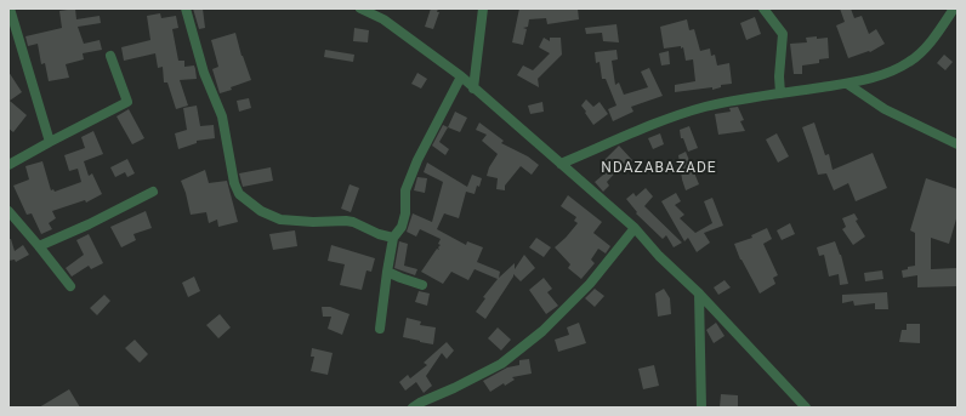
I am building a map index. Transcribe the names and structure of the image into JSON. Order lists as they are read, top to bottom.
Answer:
{
  "districts": ["NDAZABAZADE"]
}
